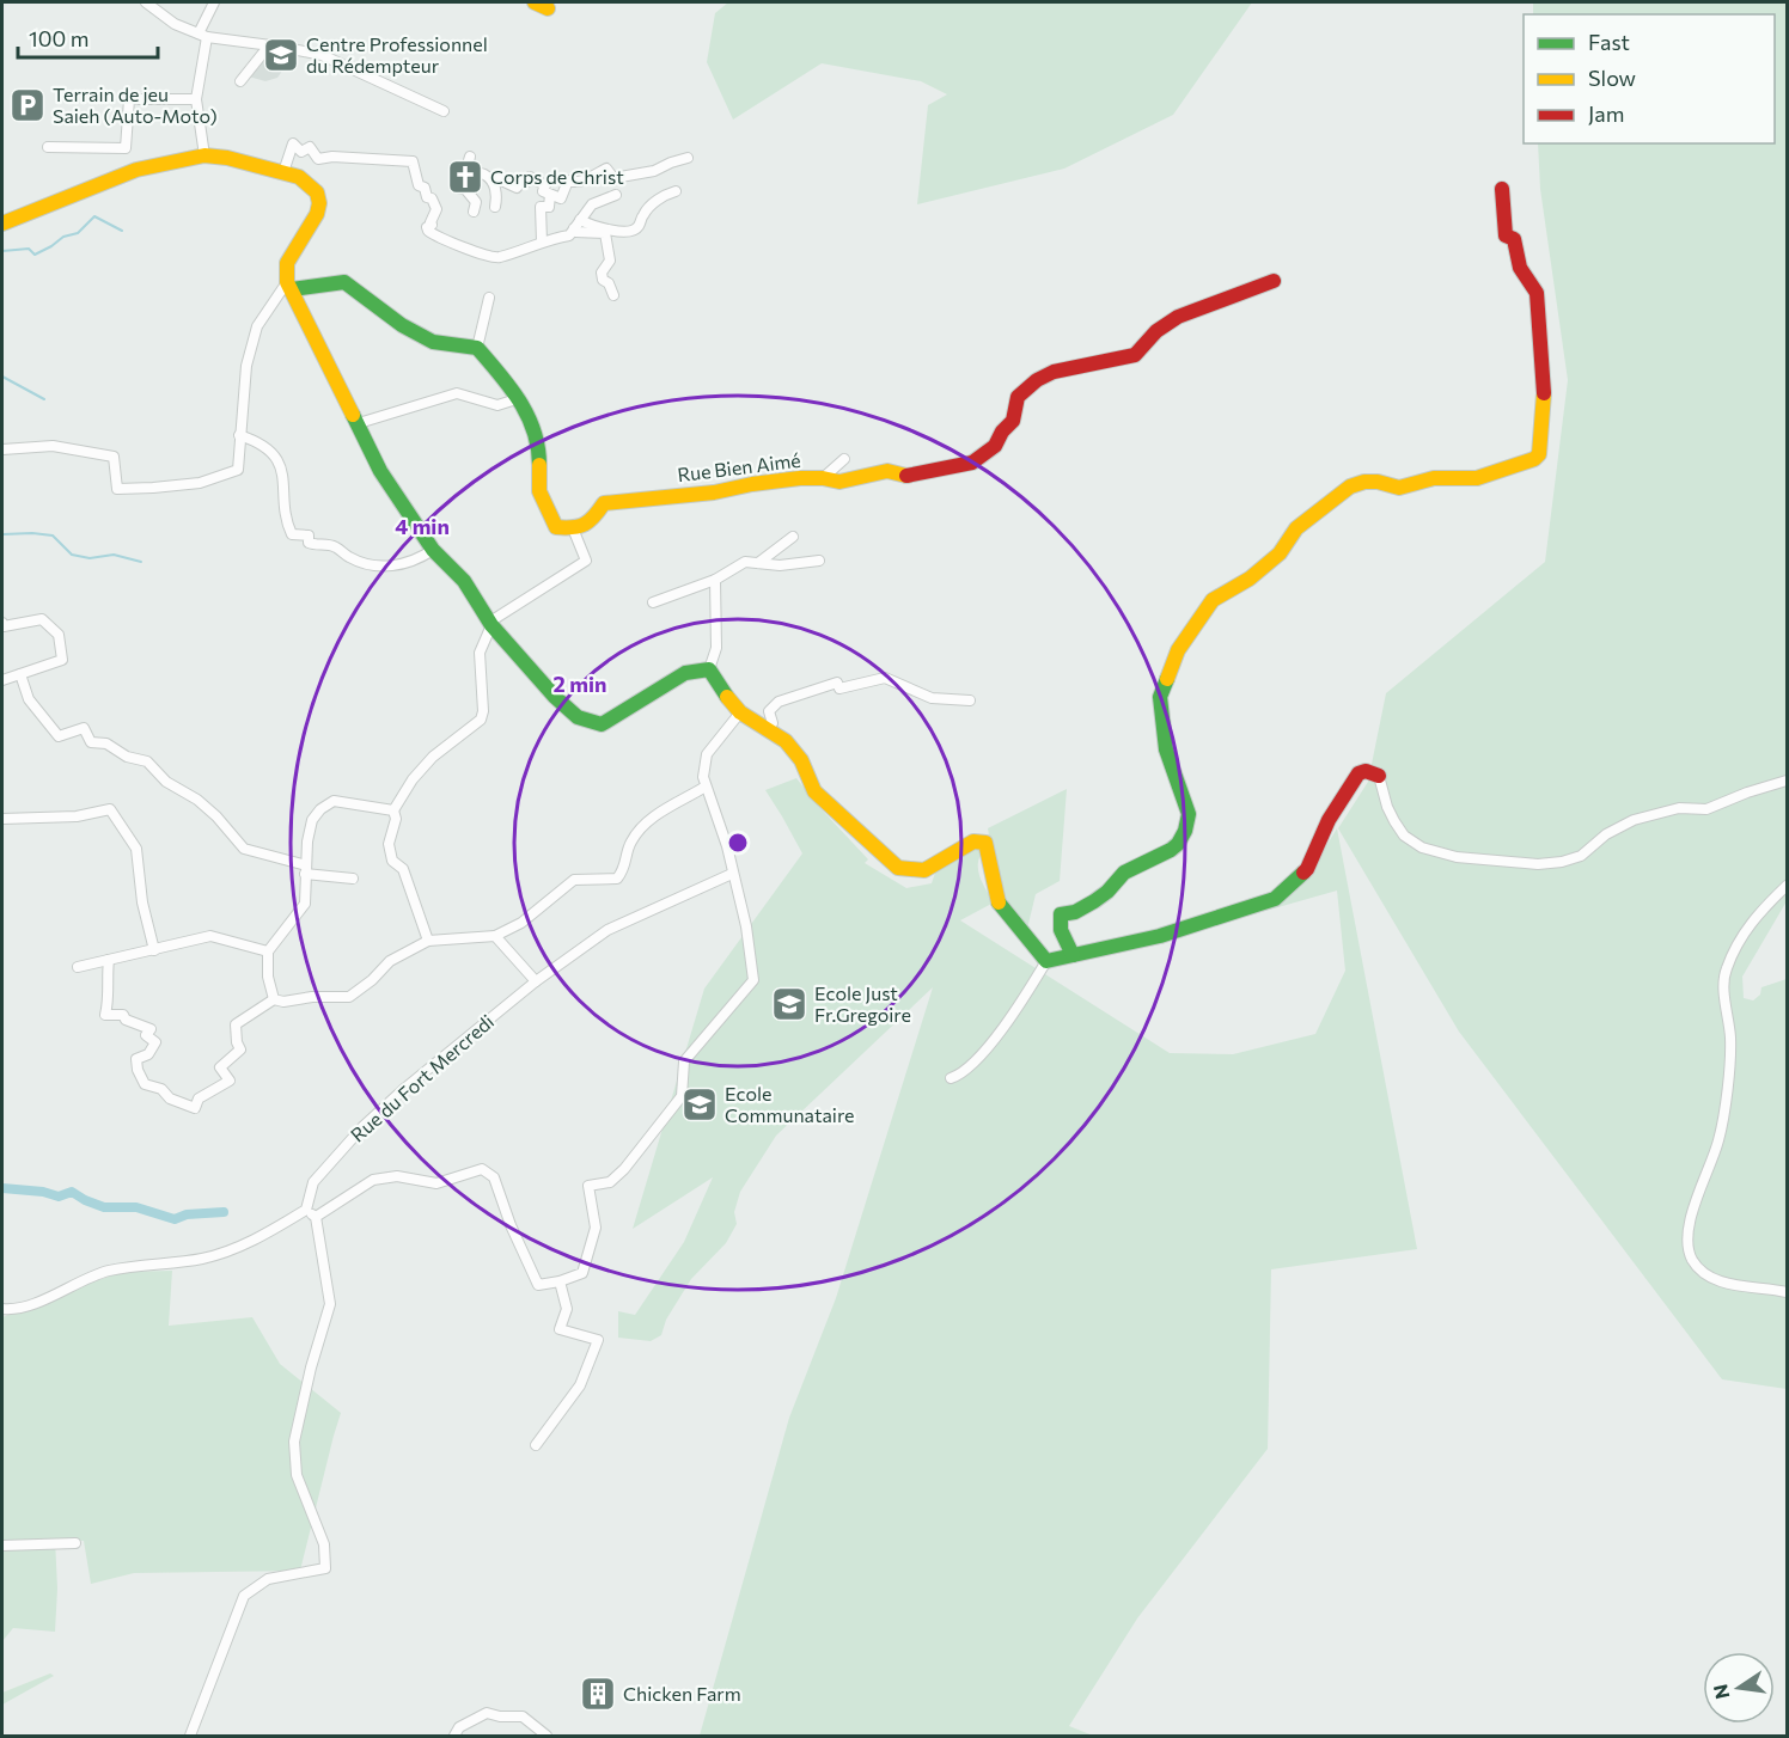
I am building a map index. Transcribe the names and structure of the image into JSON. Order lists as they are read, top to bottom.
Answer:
{
  "streets": {
    "street": ["Rue Bien Aimé", "Rue du Fort Mercredi"]
  },
  "places": {
    "school or university": ["Centre Professionnel du Rédempteur", "Ecole Just Fr.Gregoire", "Ecole Communataire"],
    "parking": ["Terrain de jeu Saieh (Auto-Moto)"],
    "church": ["Corps de Christ"],
    "building": ["Chicken Farm"]
  },
  "legend": ["Fast", "Slow", "Jam"],
  "scale_bar": "100 m",
  "north": "left",
  "rings": ["4 min", "2 min"]
}
